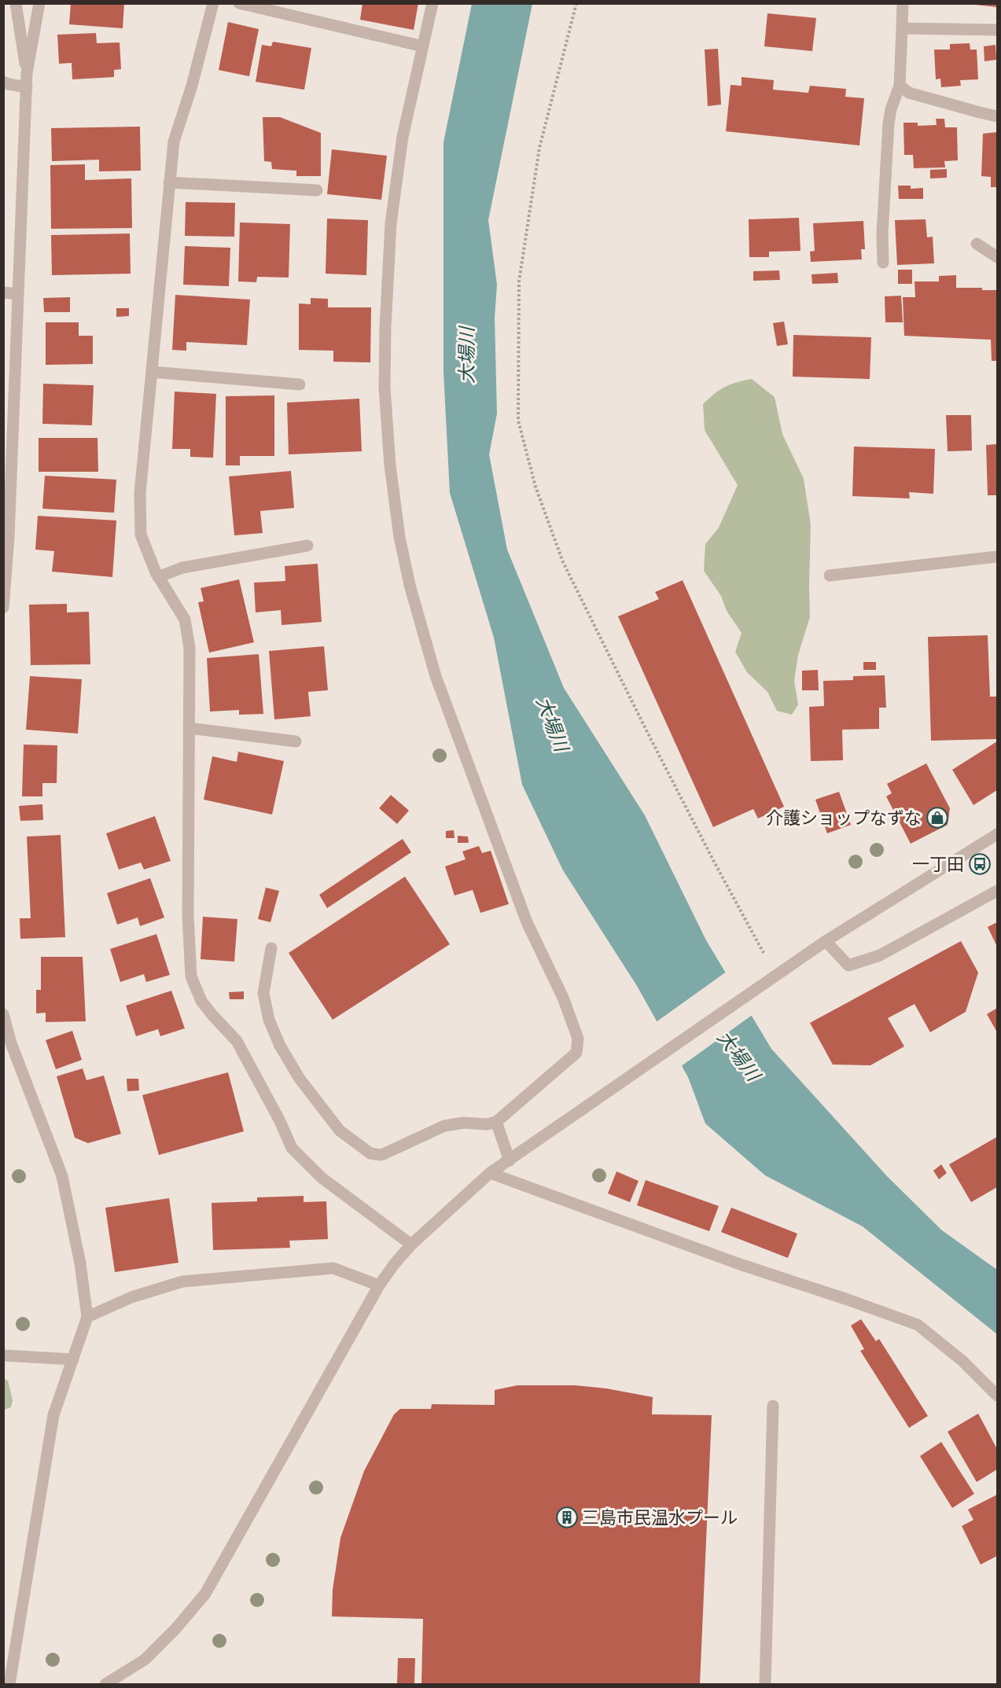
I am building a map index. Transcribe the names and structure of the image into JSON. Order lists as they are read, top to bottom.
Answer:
{
  "water": ["大場川"],
  "places": {
    "shop": ["介護ショップなずな"],
    "bus stop": ["一丁田"],
    "building": ["三島市民温水プール"]
  }
}
